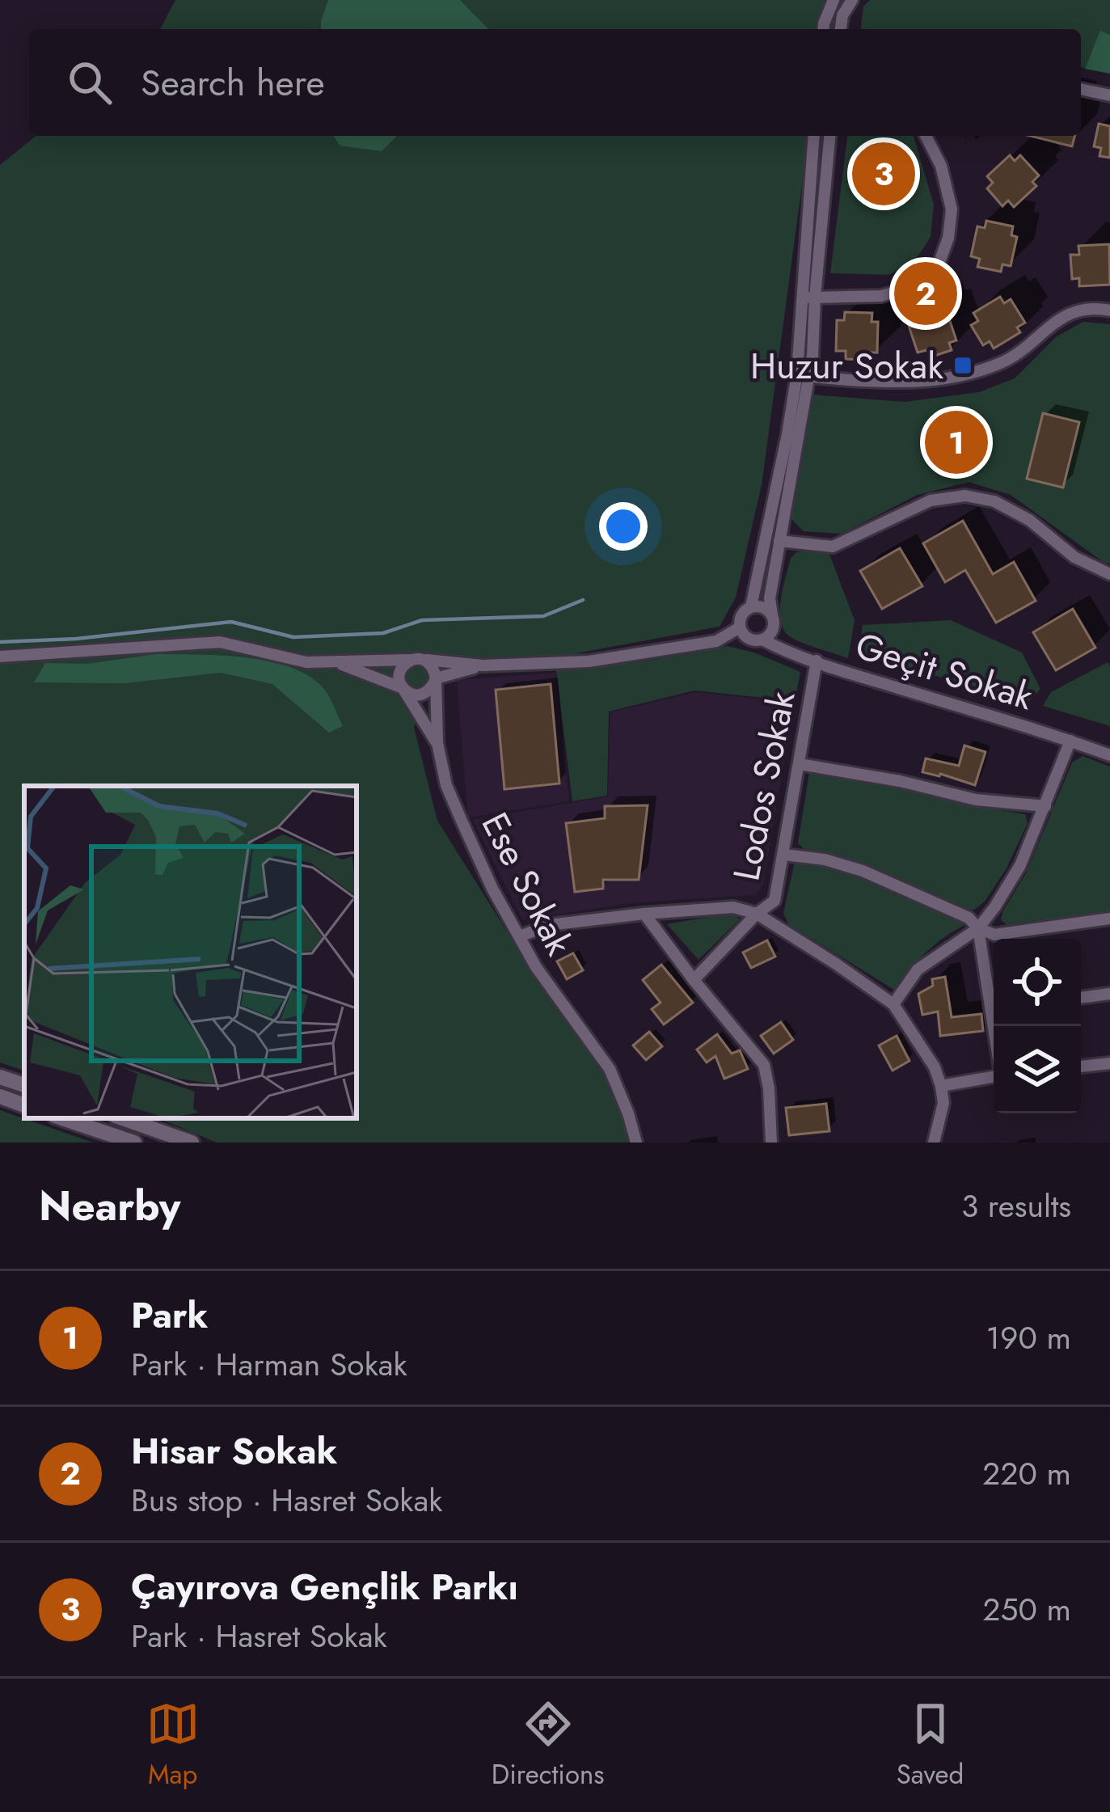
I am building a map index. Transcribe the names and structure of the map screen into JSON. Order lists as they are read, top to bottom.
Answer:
{
  "streets": {
    "street": ["Geçit Sokak", "Lodos Sokak", "Ese Sokak"]
  },
  "crossings": [
    ["Geçit Sokak", "Lodos Sokak"]
  ],
  "places": {
    "transit": ["Huzur Sokak"]
  },
  "page": {
    "search": "Search here",
    "pins": ["3", "2", "1"],
    "heading": ["Nearby", "3 results"],
    "list": [
      {
        "mark": "1",
        "name": "Park",
        "note": "Park · Harman Sokak",
        "value": "190 m"
      },
      {
        "mark": "2",
        "name": "Hisar Sokak",
        "note": "Bus stop · Hasret Sokak",
        "value": "220 m"
      },
      {
        "mark": "3",
        "name": "Çayırova Gençlik Parkı",
        "note": "Park · Hasret Sokak",
        "value": "250 m"
      }
    ],
    "nav": ["Map", "Directions", "Saved"]
  }
}
